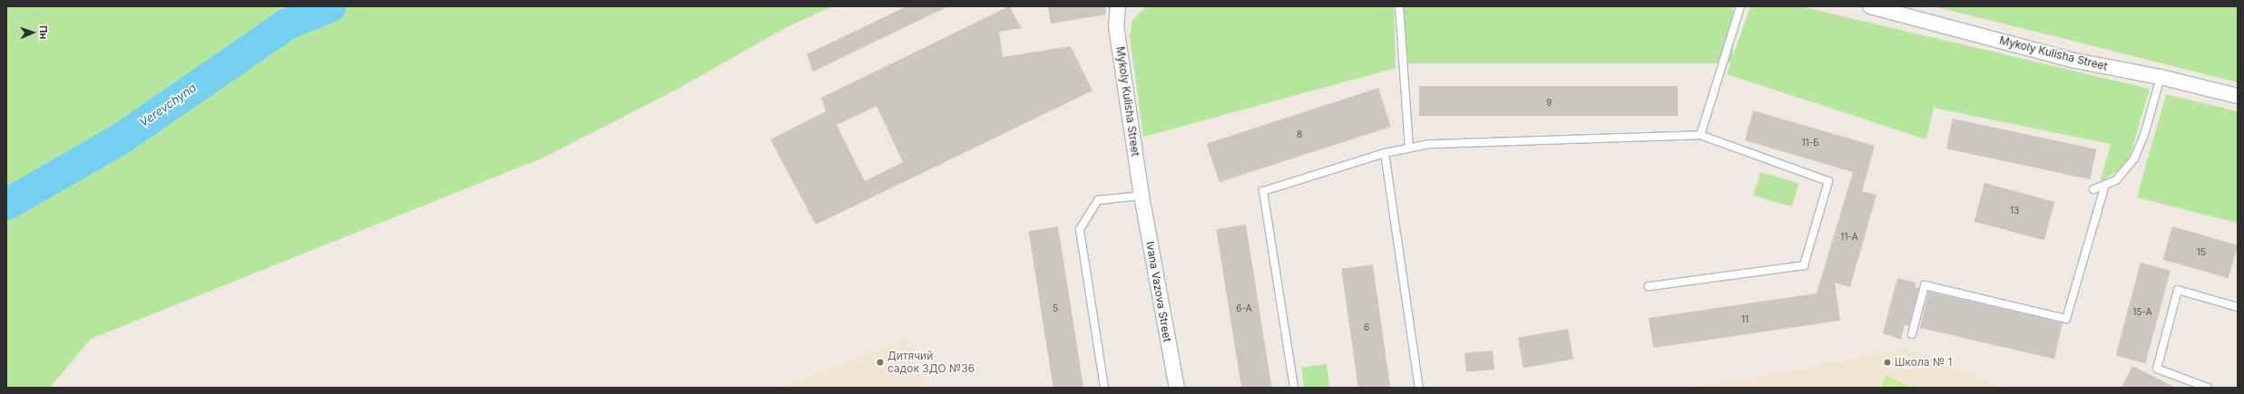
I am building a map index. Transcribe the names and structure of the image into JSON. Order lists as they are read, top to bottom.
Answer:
{
  "streets": {
    "street": ["Mykoly Kulisha Street", "Ivana Vazova Street"]
  },
  "crossings": [
    ["Mykoly Kulisha Street", "Ivana Vazova Street"]
  ],
  "water": ["Verevchyna"],
  "places": ["Дитячий садок ЗДО №36", "Школа № 1"],
  "house_numbers": [
    "9",
    "8",
    "11-Б",
    "13",
    "11-А",
    "15",
    "5",
    "6-А",
    "15-А",
    "11",
    "6"
  ],
  "north": "right"
}
